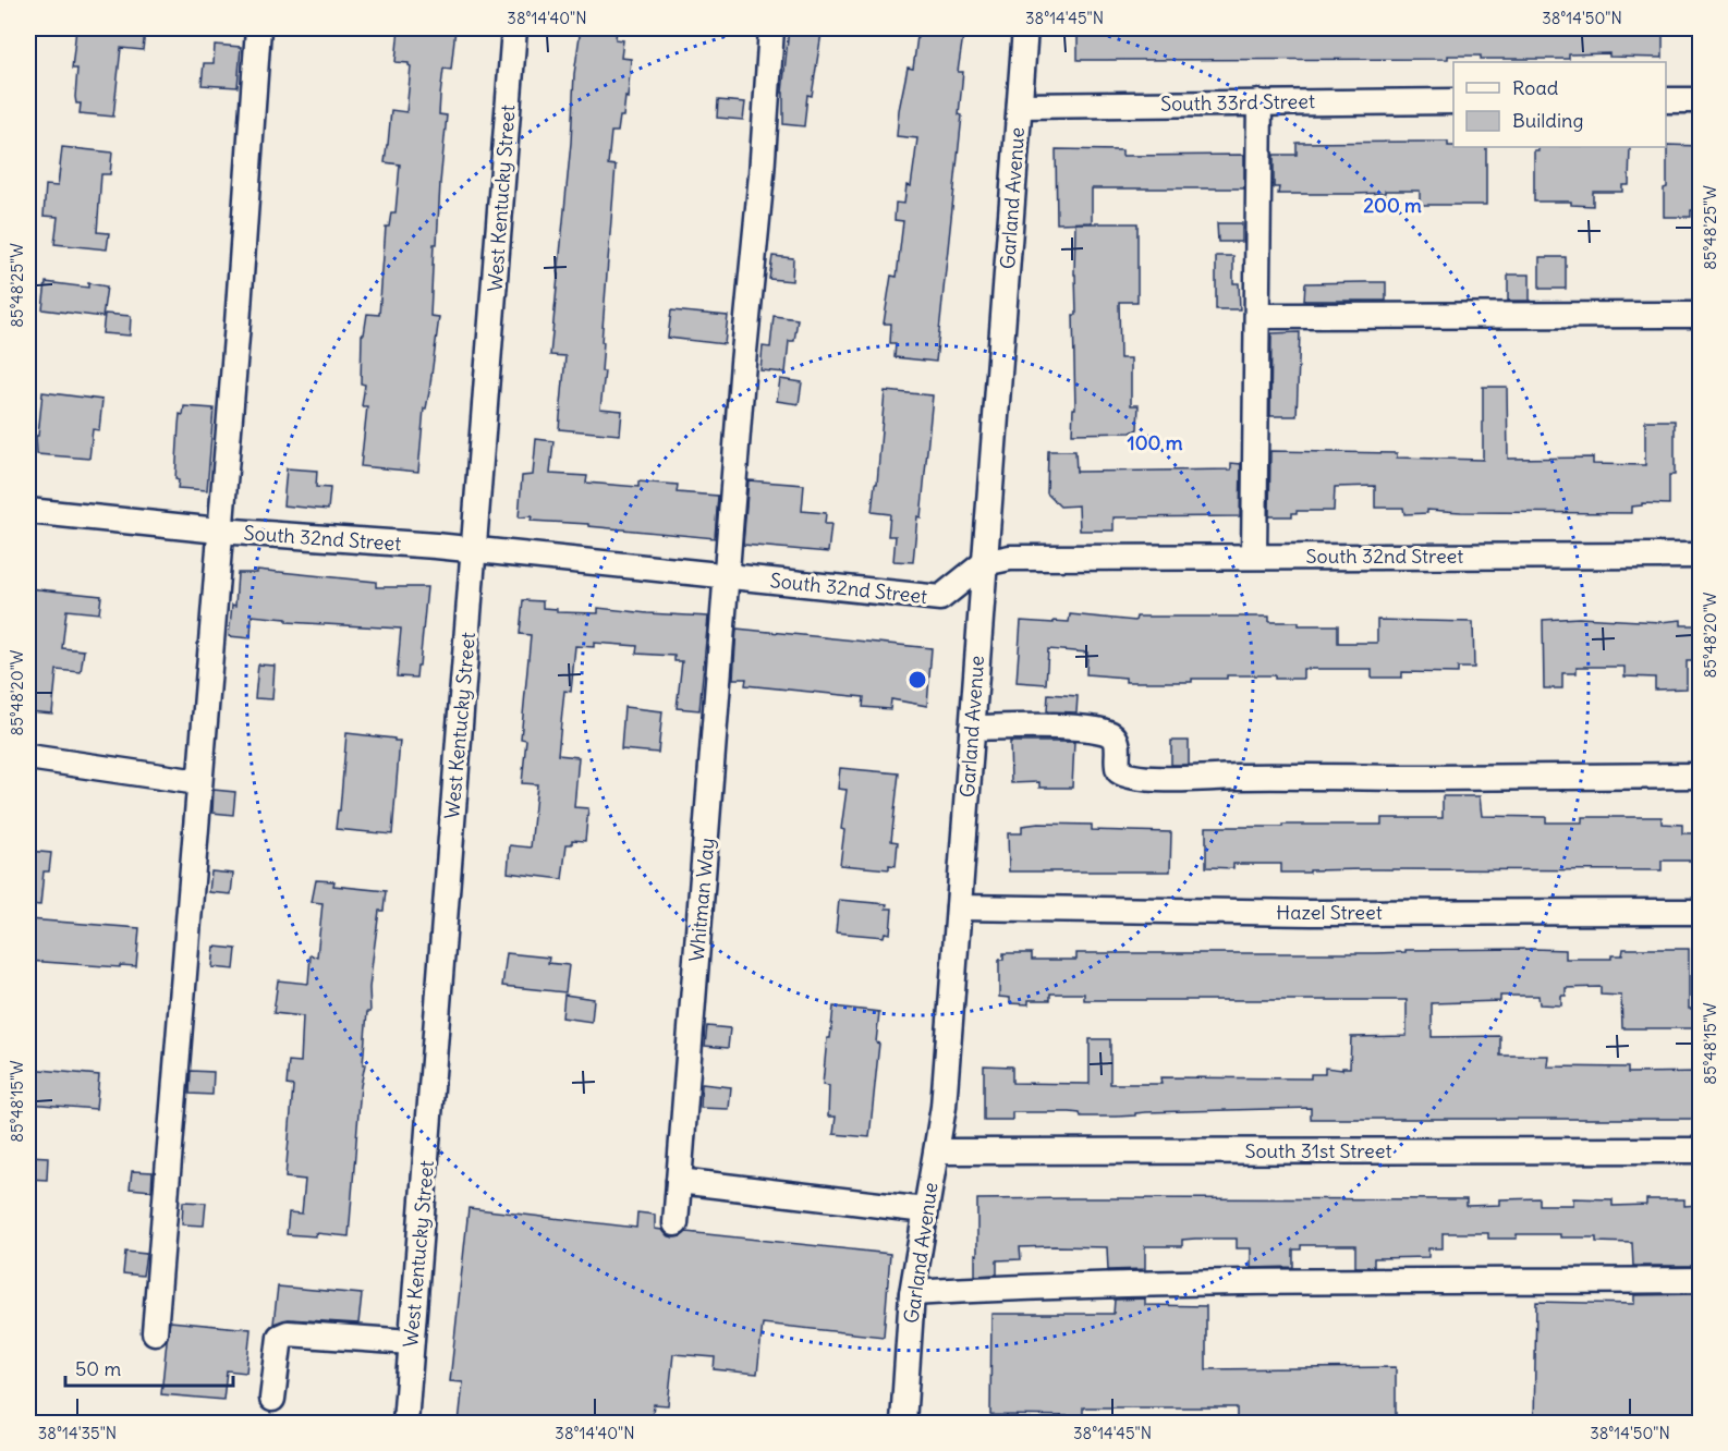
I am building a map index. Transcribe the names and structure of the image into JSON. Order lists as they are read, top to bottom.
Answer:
{
  "streets": {
    "street": [
      "South 33rd Street",
      "West Kentucky Street",
      "Garland Avenue",
      "South 32nd Street",
      "Whitman Way",
      "Hazel Street",
      "South 31st Street"
    ]
  },
  "crossings": [
    ["South 33rd Street", "Garland Avenue"],
    ["West Kentucky Street", "South 32nd Street"],
    ["Garland Avenue", "South 32nd Street"],
    ["Garland Avenue", "Hazel Street"],
    ["Garland Avenue", "South 31st Street"],
    ["South 32nd Street", "Whitman Way"]
  ],
  "legend": ["Road", "Building"],
  "scale_bar": "50 m",
  "coordinates": [
    "38°14'40\"N",
    "38°14'45\"N",
    "38°14'50\"N",
    "85°48'25\"W",
    "85°48'20\"W",
    "85°48'15\"W",
    "38°14'35\"N"
  ],
  "rings": ["200 m", "100 m"]
}
